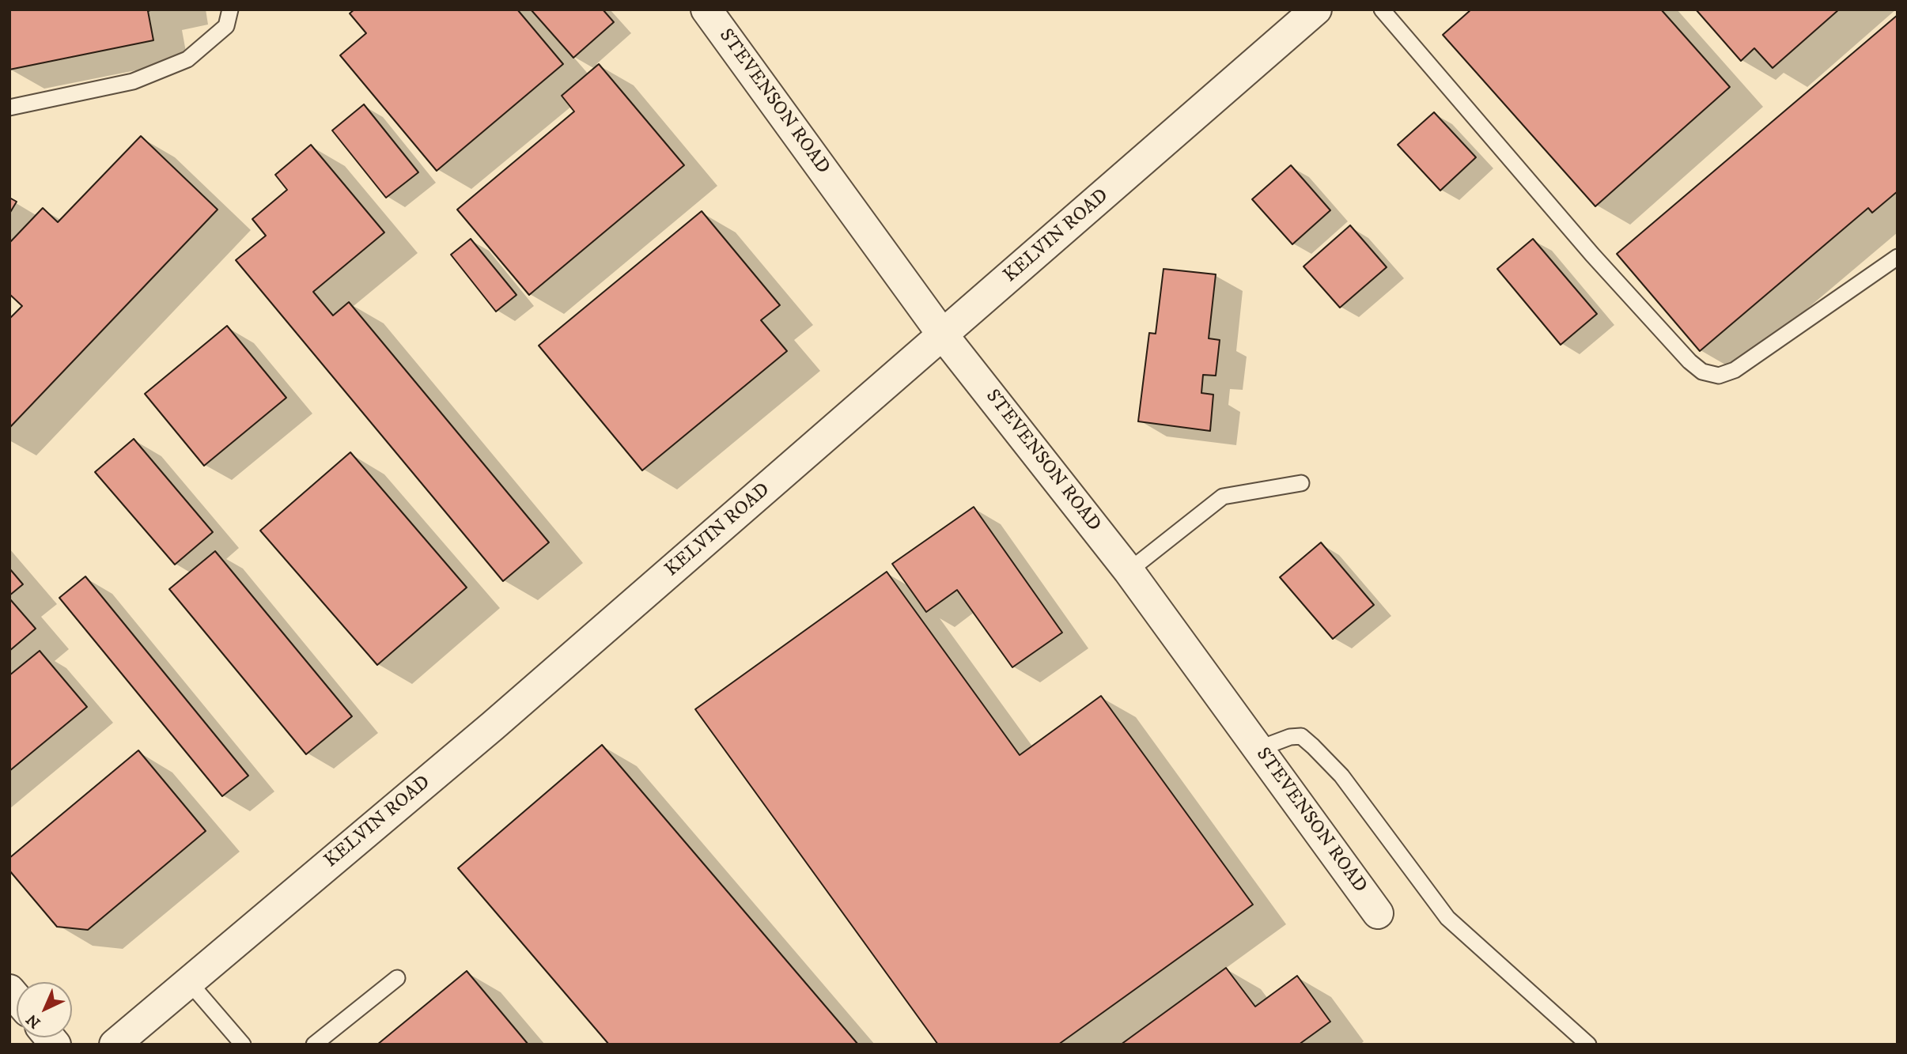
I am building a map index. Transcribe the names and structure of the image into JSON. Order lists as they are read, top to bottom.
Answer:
{
  "streets": {
    "street": ["STEVENSON ROAD", "KELVIN ROAD"]
  },
  "crossings": [
    ["STEVENSON ROAD", "KELVIN ROAD"]
  ],
  "north": "bottom left"
}
